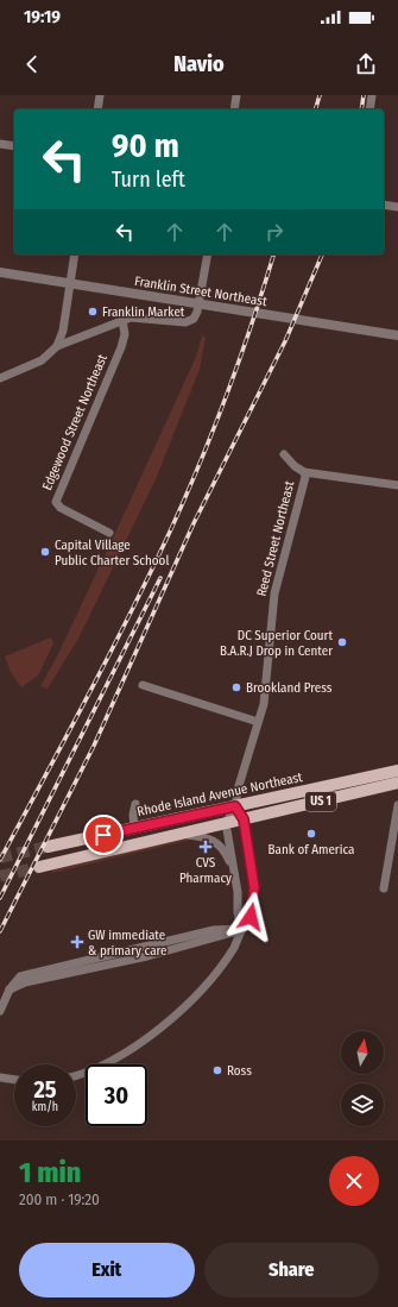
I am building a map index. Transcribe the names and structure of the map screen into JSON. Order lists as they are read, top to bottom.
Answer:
{
  "streets": {
    "main road": ["Rhode Island Avenue Northeast", "US 1"],
    "street": ["Franklin Street Northeast", "Edgewood Street Northeast", "Reed Street Northeast"]
  },
  "crossings": [
    ["Reed Street Northeast", "Rhode Island Avenue Northeast"],
    ["Reed Street Northeast", "US 1"]
  ],
  "places": {
    "other": [
      "Franklin Market",
      "Capital Village Public Charter School",
      "DC Superior Court B.A.R.J Drop in Center",
      "Brookland Press",
      "Bank of America",
      "Ross"
    ],
    "health": ["CVS Pharmacy", "GW immediate & primary care"]
  },
  "north": "top",
  "page": {
    "status": "19:19",
    "header": "Navio",
    "turn": ["90 m", "Turn left"],
    "speed": "25 km/h",
    "limit": "30",
    "heading": ["1 min", "200 m · 19:20"],
    "buttons": ["Exit", "Share"]
  }
}
